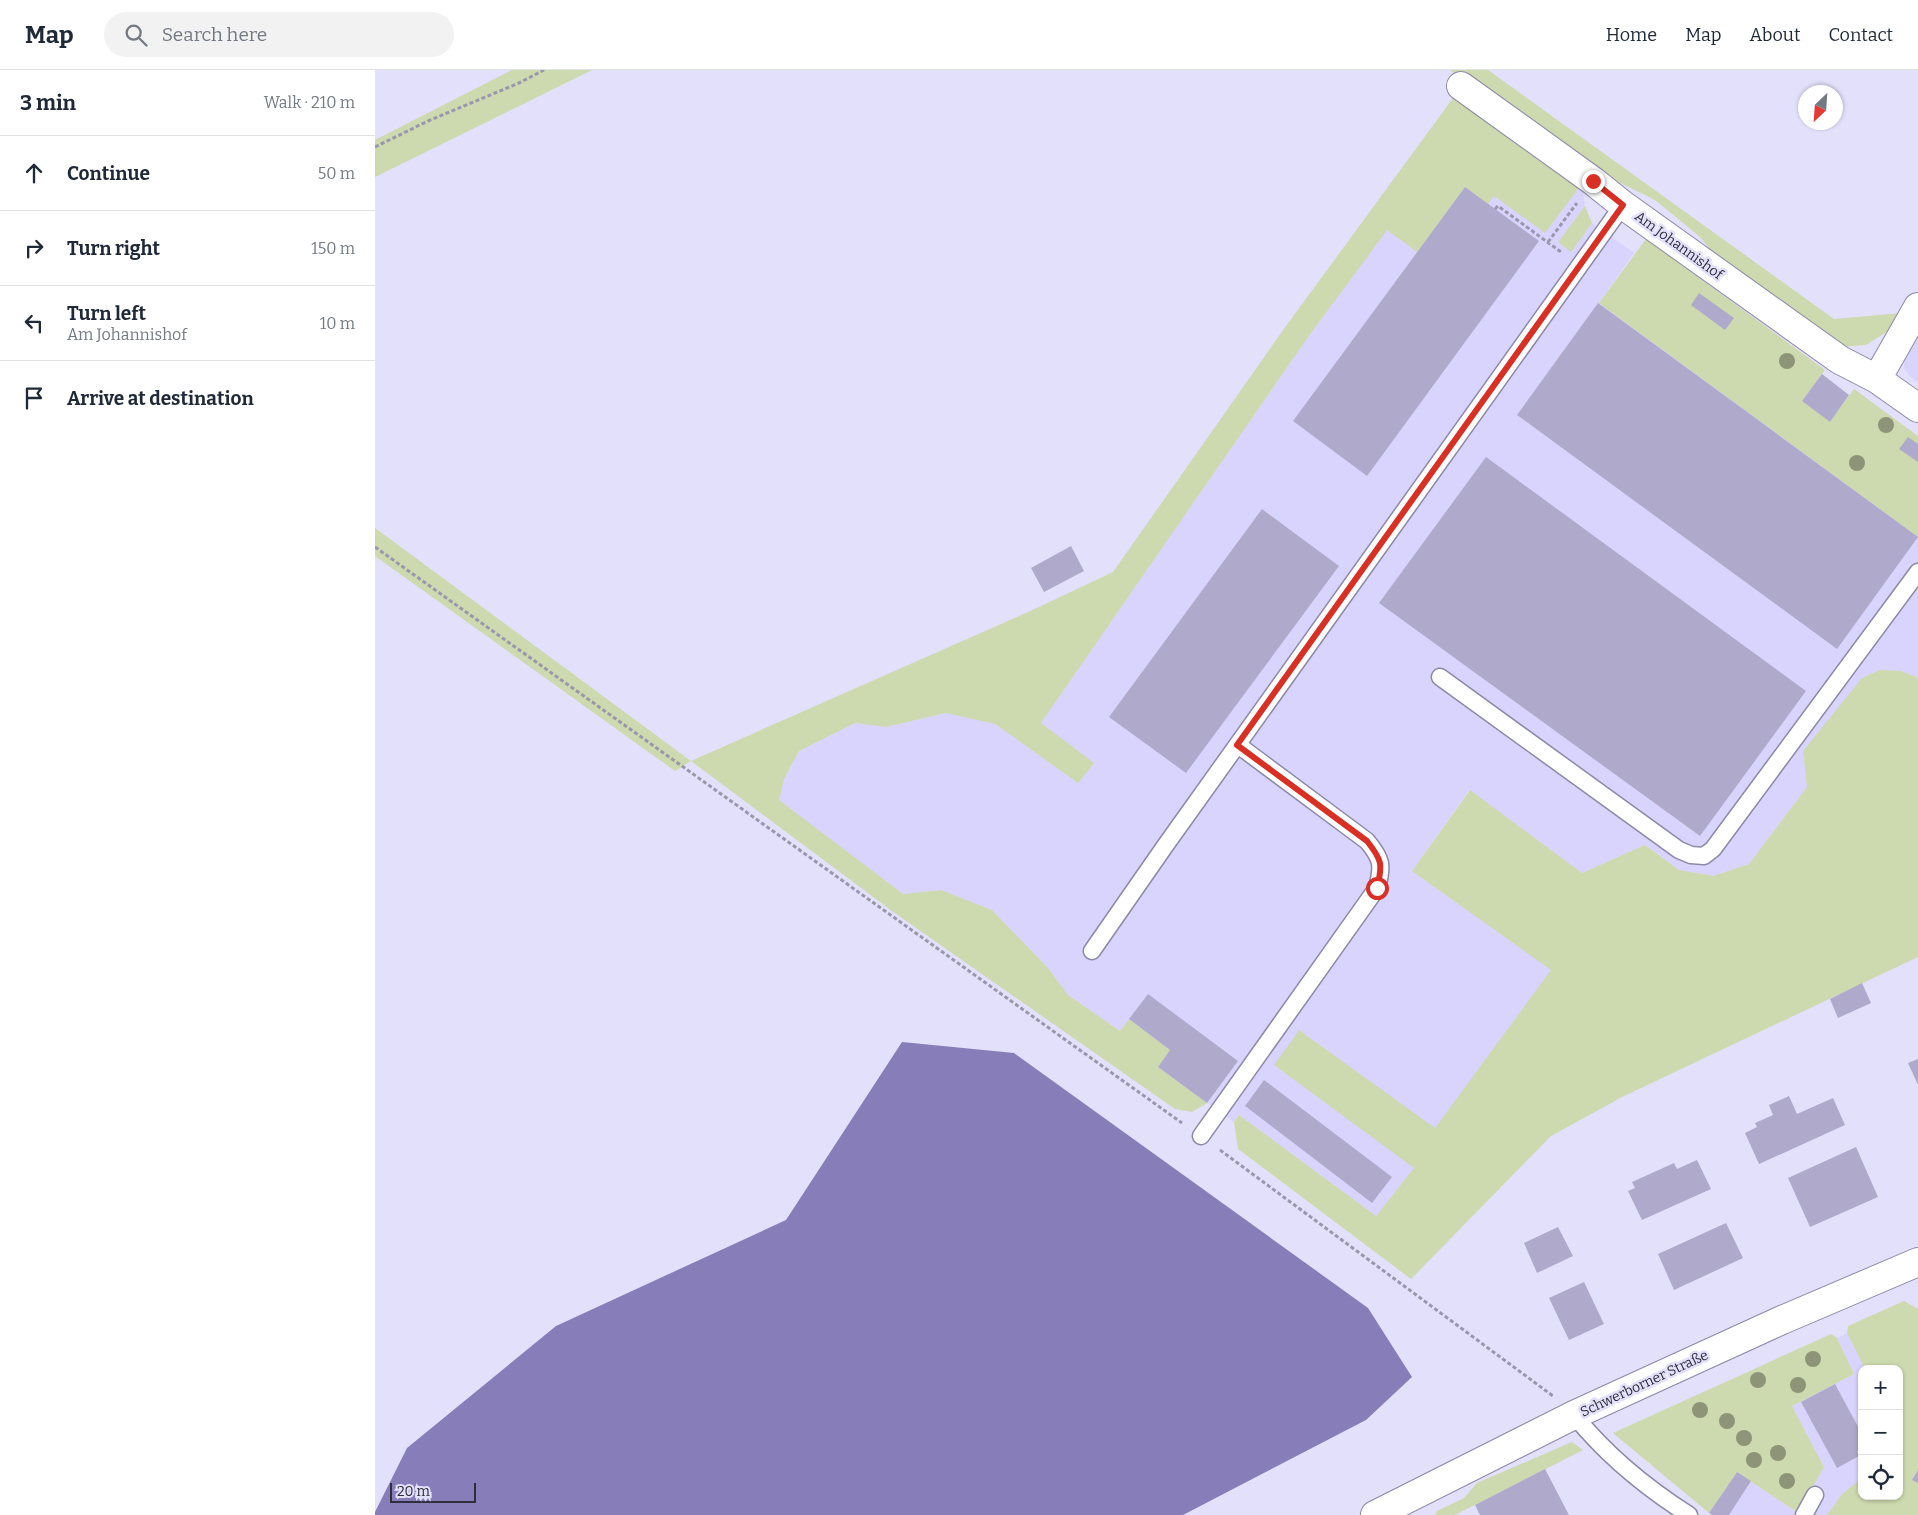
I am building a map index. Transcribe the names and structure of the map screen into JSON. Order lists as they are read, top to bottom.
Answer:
{
  "streets": {
    "street": ["Am Johannishof", "Schwerborner Straße"]
  },
  "scale_bar": "20 m",
  "north": "bottom left",
  "page": {
    "header": "Map",
    "search": "Search here",
    "nav": [
      "Home",
      "Map",
      "About",
      "Contact"
    ],
    "heading": ["3 min", "Walk · 210 m"],
    "list": [
      ["Continue", "50 m"],
      ["Turn right", "150 m"],
      ["Turn left", "Am Johannishof", "10 m"],
      "Arrive at destination"
    ],
    "map_buttons": ["+", "−"],
    "scale": "20 m"
  }
}
